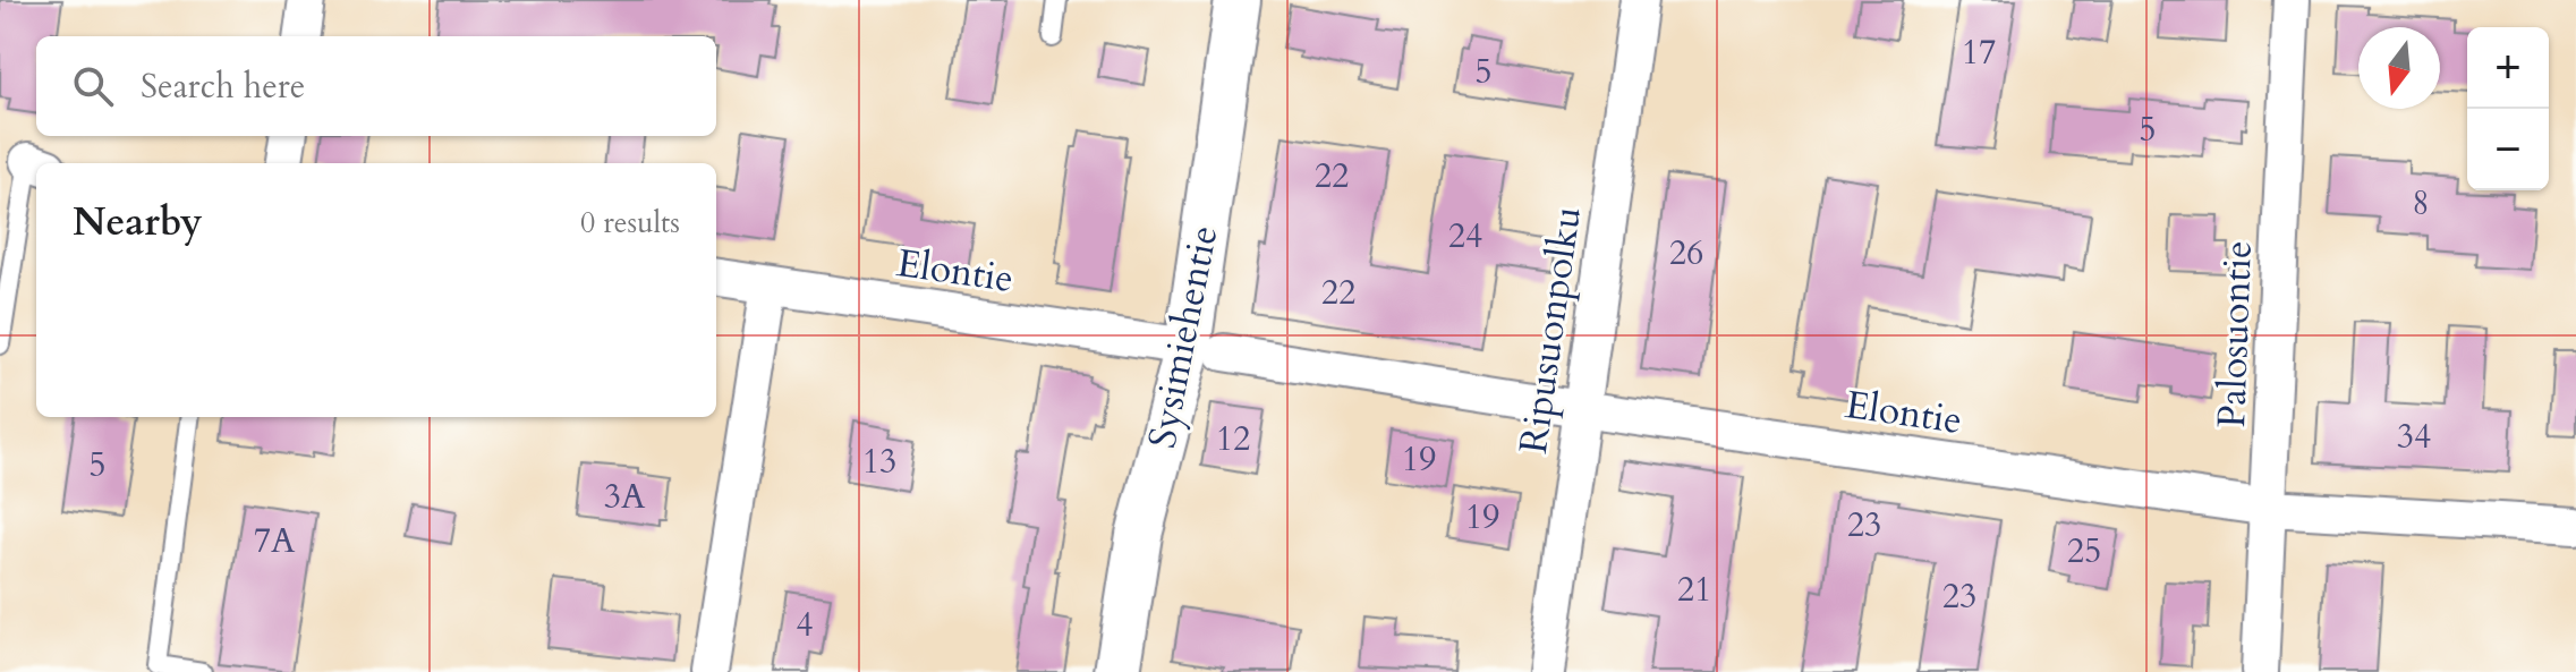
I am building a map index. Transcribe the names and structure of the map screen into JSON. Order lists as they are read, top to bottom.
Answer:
{
  "streets": {
    "street": [
      "Elontie",
      "Ripusuonpolku",
      "Palosuontie",
      "Sysimiehentie"
    ]
  },
  "crossings": [
    ["Elontie", "Ripusuonpolku"],
    ["Elontie", "Palosuontie"],
    ["Elontie", "Sysimiehentie"]
  ],
  "house_numbers": [
    "17",
    "5",
    "5",
    "22",
    "8",
    "24",
    "26",
    "22",
    "34",
    "12",
    "19",
    "13",
    "5",
    "3A",
    "19",
    "23",
    "7A",
    "25",
    "21",
    "23",
    "4"
  ],
  "north": "bottom",
  "page": {
    "map_buttons": ["+", "−"],
    "search": "Search here",
    "heading": ["Nearby", "0 results"]
  }
}
